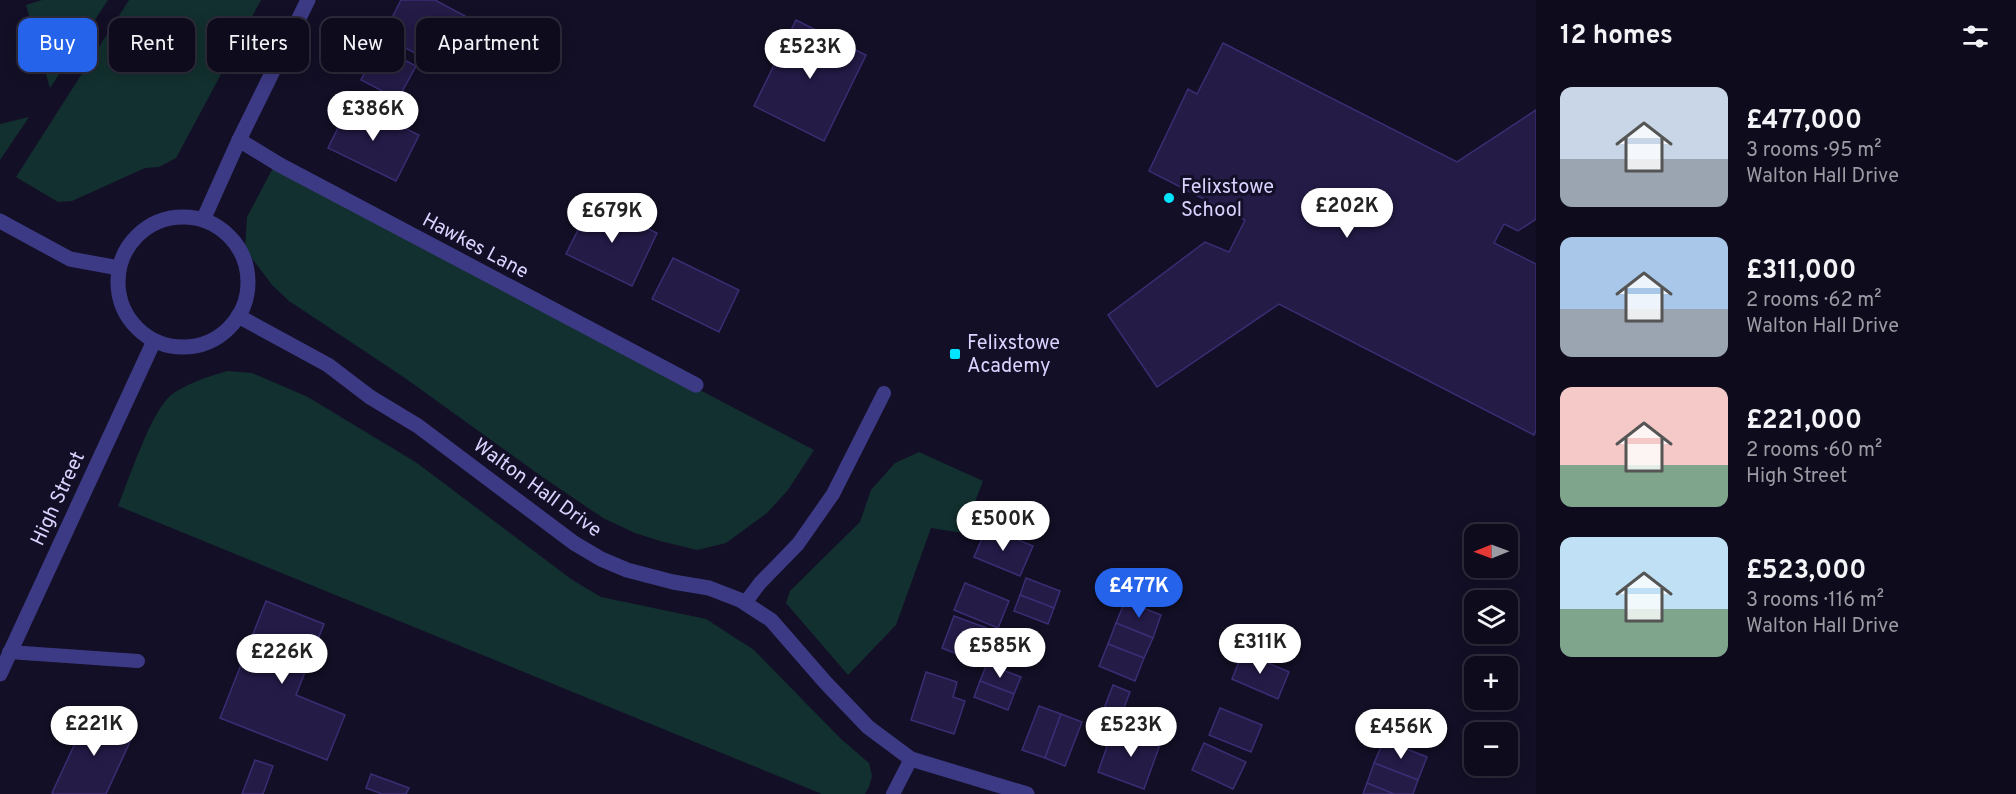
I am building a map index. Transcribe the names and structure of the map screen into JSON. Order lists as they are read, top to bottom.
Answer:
{
  "streets": {
    "street": ["Hawkes Lane", "Walton Hall Drive", "High Street"]
  },
  "crossings": [
    ["Walton Hall Drive", "High Street"]
  ],
  "places": {
    "other": ["Felixstowe School"],
    "transit": ["Felixstowe Academy"]
  },
  "north": "left",
  "page": {
    "heading": "12 homes",
    "chip": [
      "Buy",
      "Rent",
      "Filters",
      "New",
      "Apartment"
    ],
    "price": [
      "£523K",
      "£386K",
      "£202K",
      "£679K",
      "£500K",
      "£477K",
      "£311K",
      "£585K",
      "£226K",
      "£221K",
      "£523K",
      "£456K"
    ],
    "list": [
      {
        "name": "£477,000",
        "note": "3 rooms · 95 m² · Walton Hall Drive"
      },
      {
        "name": "£311,000",
        "note": "2 rooms · 62 m² · Walton Hall Drive"
      },
      {
        "name": "£221,000",
        "note": "2 rooms · 60 m² · High Street"
      },
      {
        "name": "£523,000",
        "note": "3 rooms · 116 m² · Walton Hall Drive"
      }
    ],
    "map_buttons": ["+", "−"]
  }
}
